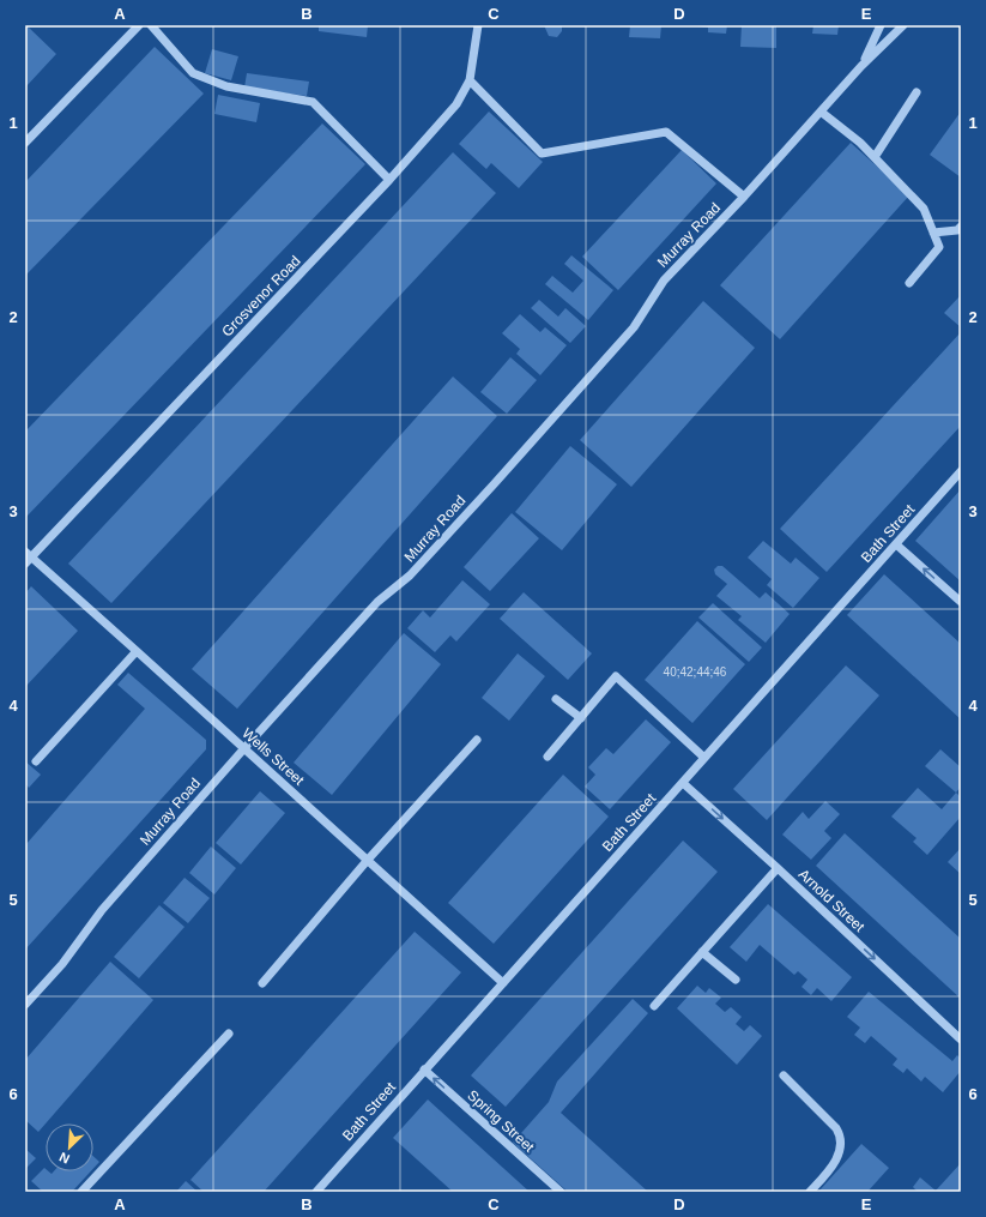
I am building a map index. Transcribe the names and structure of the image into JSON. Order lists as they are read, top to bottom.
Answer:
{
  "streets": {
    "street": [
      "Murray Road",
      "Grosvenor Road",
      "Bath Street",
      "Wells Street",
      "Arnold Street",
      "Spring Street"
    ]
  },
  "crossings": [
    ["Murray Road", "Wells Street"],
    ["Grosvenor Road", "Wells Street"],
    ["Bath Street", "Wells Street"],
    ["Bath Street", "Arnold Street"],
    ["Bath Street", "Spring Street"]
  ],
  "one_way": ["Arnold Street", "Spring Street"],
  "house_numbers": ["40;42;44;46"],
  "north": "bottom left",
  "grid": {
    "columns": [
      "A",
      "B",
      "C",
      "D",
      "E"
    ],
    "rows": [
      "1",
      "2",
      "3",
      "4",
      "5",
      "6"
    ]
  }
}
